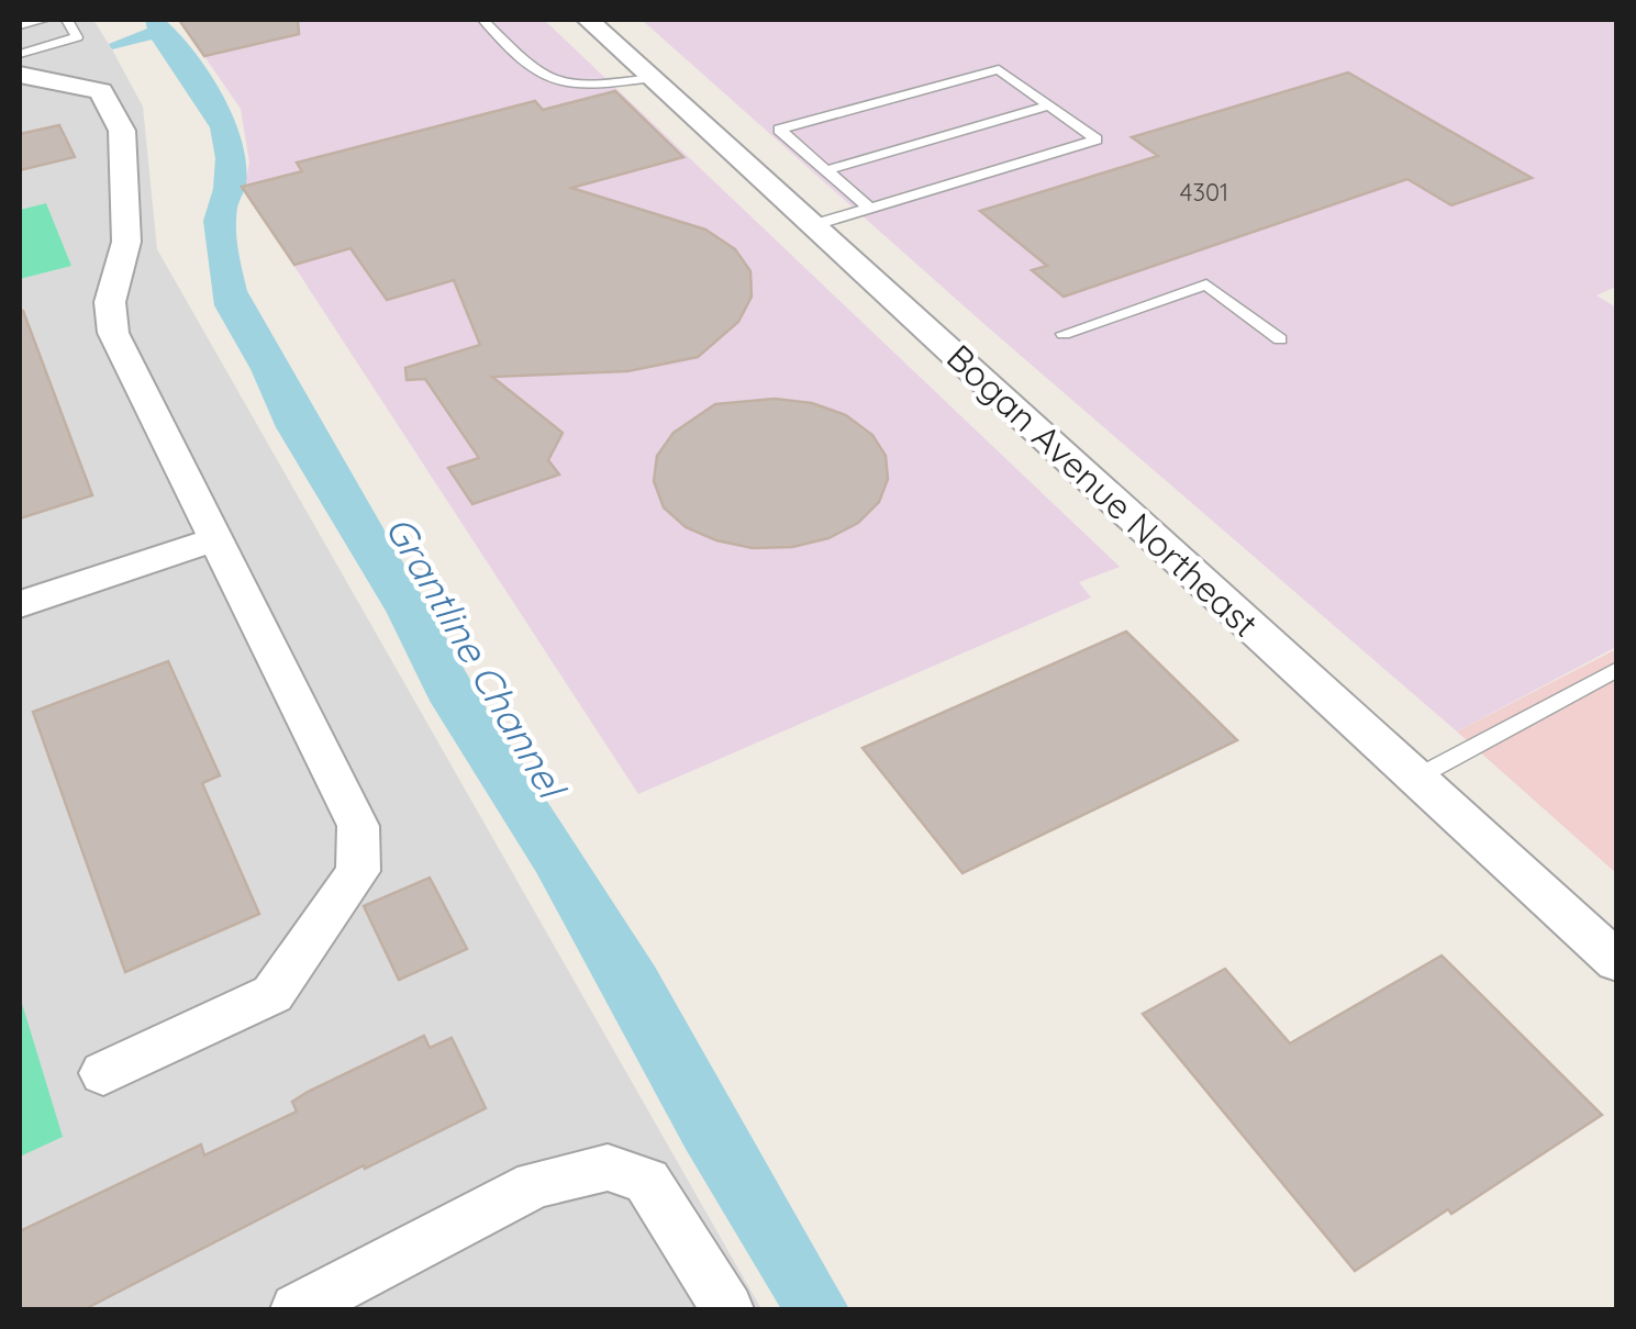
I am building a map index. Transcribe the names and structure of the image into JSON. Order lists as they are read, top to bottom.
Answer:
{
  "streets": {
    "street": ["Bogan Avenue Northeast"]
  },
  "water": ["Grantline Channel"],
  "house_numbers": ["4301"]
}
